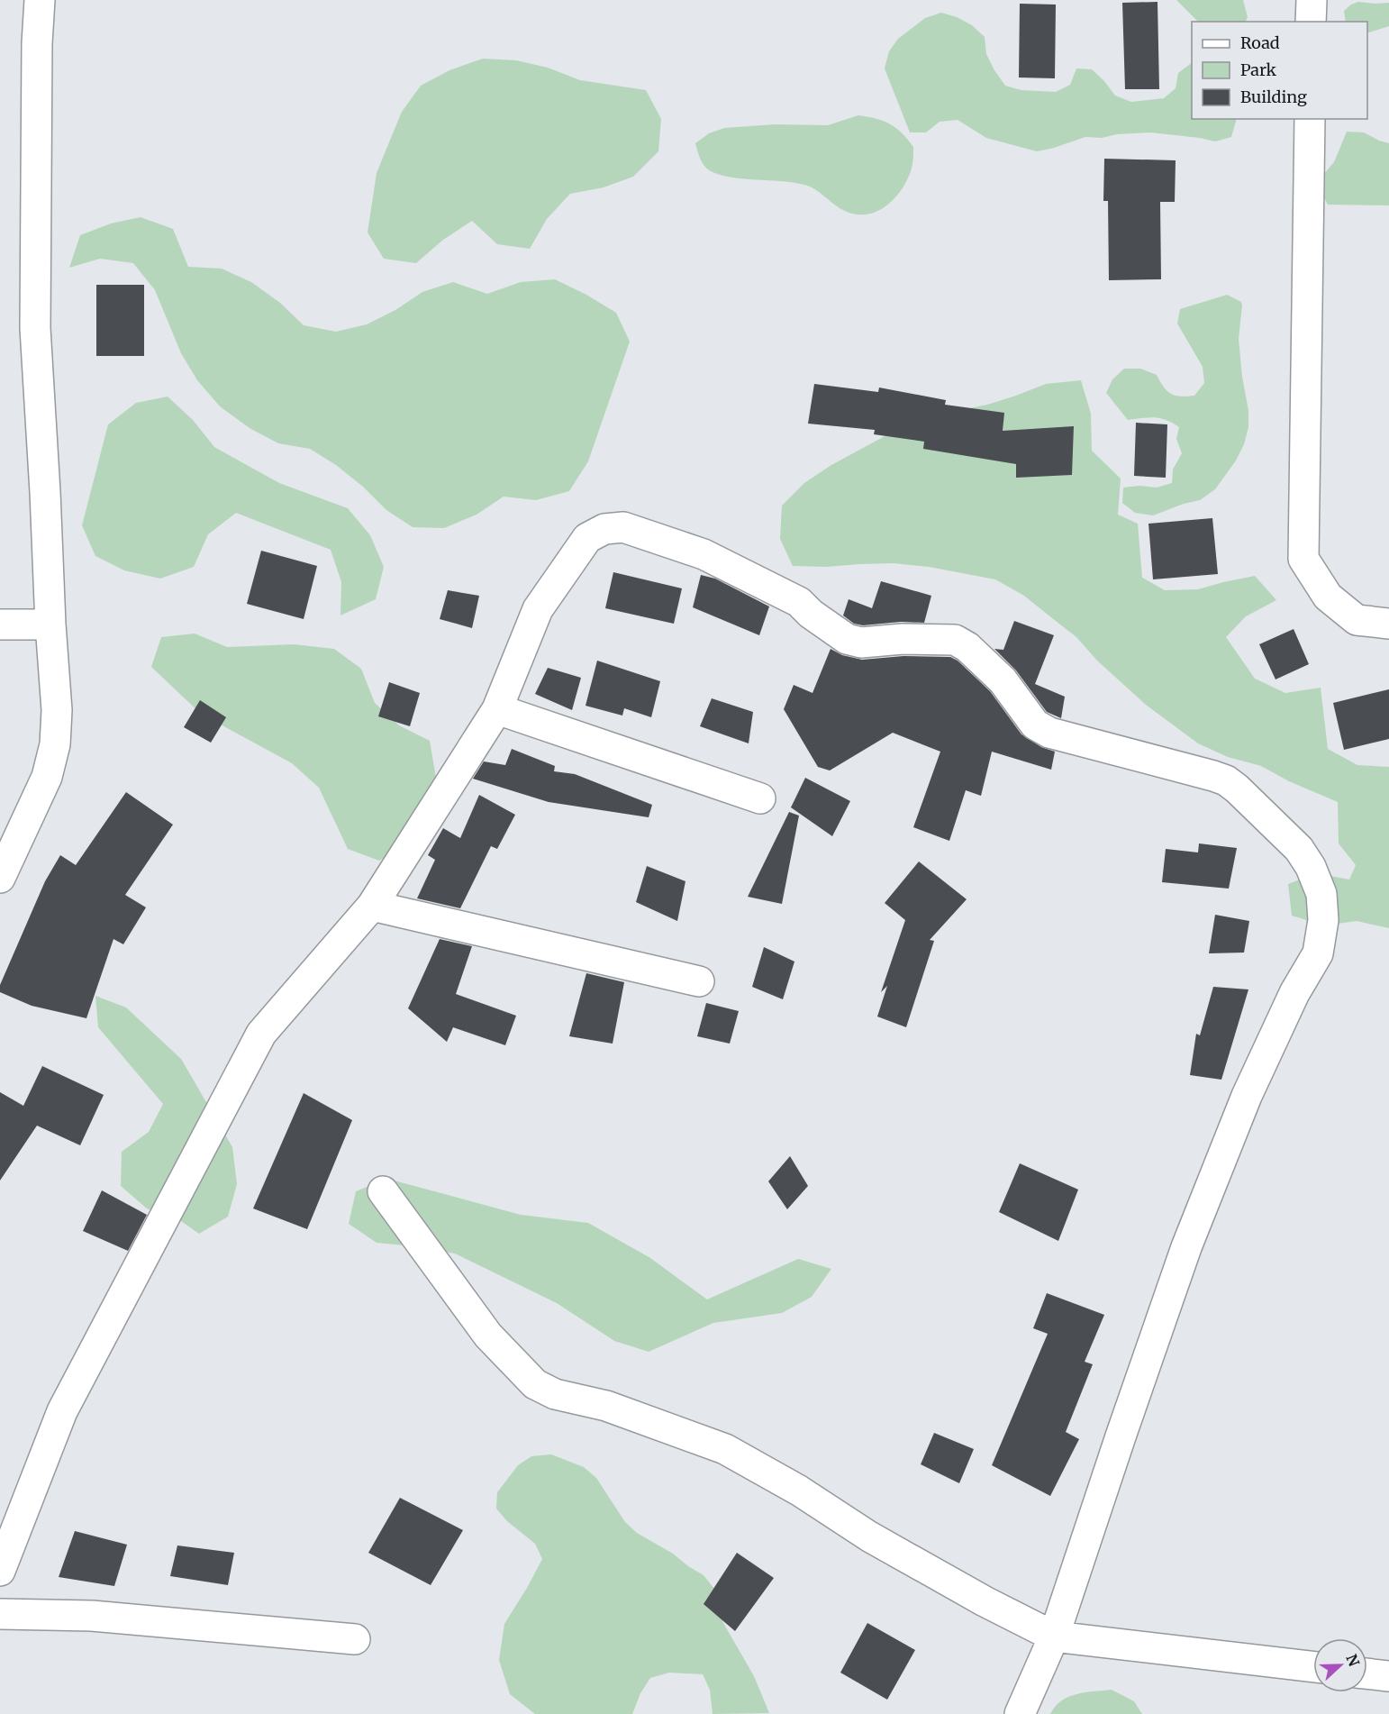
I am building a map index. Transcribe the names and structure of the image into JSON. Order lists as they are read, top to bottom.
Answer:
{
  "legend": ["Road", "Park", "Building"],
  "north": "right"
}
